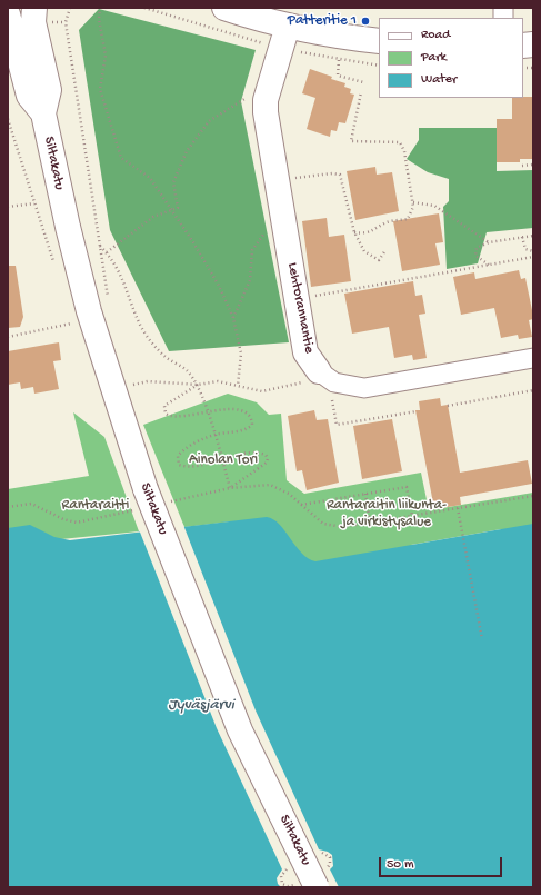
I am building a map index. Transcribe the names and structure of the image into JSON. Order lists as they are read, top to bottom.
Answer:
{
  "streets": {
    "main road": ["Siltakatu", "Lehtorannantie"]
  },
  "water": ["Jyväsjärvi"],
  "parks": ["Ainolan Tori", "Rantaraitti", "Rantaraitin liikunta- ja virkistysalue"],
  "places": ["Patteritie 1"],
  "legend": ["Road", "Park", "Water"],
  "scale_bar": "50 m"
}
